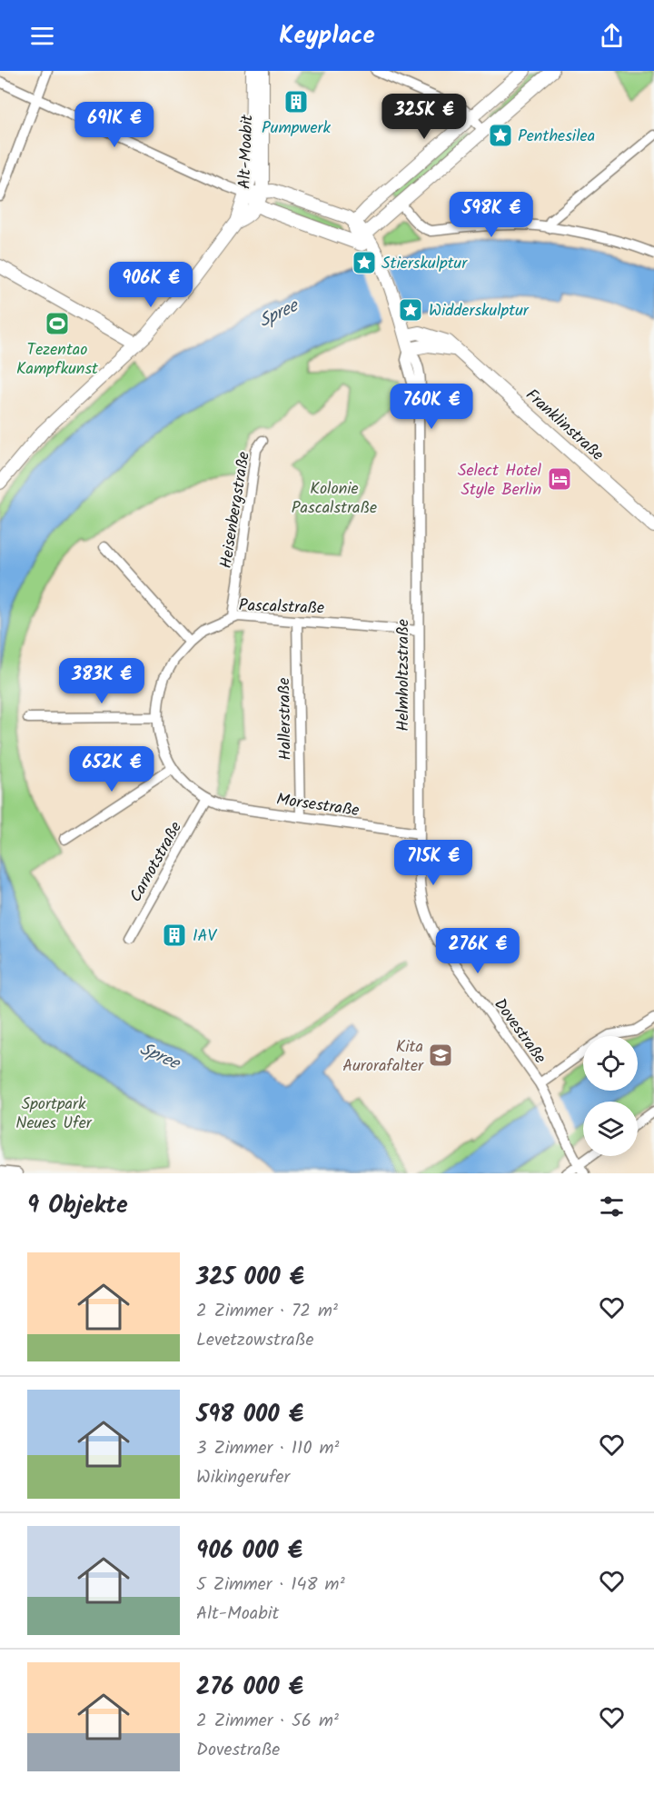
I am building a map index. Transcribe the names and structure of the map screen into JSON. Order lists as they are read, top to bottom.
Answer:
{
  "streets": {
    "main road": ["Alt-Moabit", "Franklinstraße", "Helmholtzstraße"],
    "street": [
      "Heisenbergstraße",
      "Pascalstraße",
      "Hallerstraße",
      "Morsestraße",
      "Carnotstraße",
      "Dovestraße"
    ]
  },
  "crossings": [
    ["Franklinstraße", "Helmholtzstraße"],
    ["Heisenbergstraße", "Pascalstraße"],
    ["Pascalstraße", "Helmholtzstraße"],
    ["Pascalstraße", "Hallerstraße"],
    ["Pascalstraße", "Morsestraße"],
    ["Pascalstraße", "Carnotstraße"],
    ["Helmholtzstraße", "Morsestraße"],
    ["Helmholtzstraße", "Dovestraße"],
    ["Hallerstraße", "Morsestraße"],
    ["Morsestraße", "Carnotstraße"]
  ],
  "water": ["Spree"],
  "parks": ["Kolonie Pascalstraße", "Sportpark Neues Ufer"],
  "places": {
    "building": ["Pumpwerk", "IAV"],
    "place": ["Penthesilea", "Stierskulptur", "Widderskulptur"],
    "sports": ["Tezentao Kampfkunst"],
    "hotel": ["Select Hotel Style Berlin"],
    "school or university": ["Kita Aurorafalter"]
  },
  "page": {
    "header": "Keyplace",
    "price": [
      "325K €",
      "691K €",
      "598K €",
      "906K €",
      "760K €",
      "383K €",
      "652K €",
      "715K €",
      "276K €"
    ],
    "heading": "9 Objekte",
    "list": [
      {
        "name": "325 000 €",
        "note": "2 Zimmer · 72 m² · Levetzowstraße"
      },
      {
        "name": "598 000 €",
        "note": "3 Zimmer · 110 m² · Wikingerufer"
      },
      {
        "name": "906 000 €",
        "note": "5 Zimmer · 148 m² · Alt-Moabit"
      },
      {
        "name": "276 000 €",
        "note": "2 Zimmer · 56 m² · Dovestraße"
      }
    ]
  }
}
